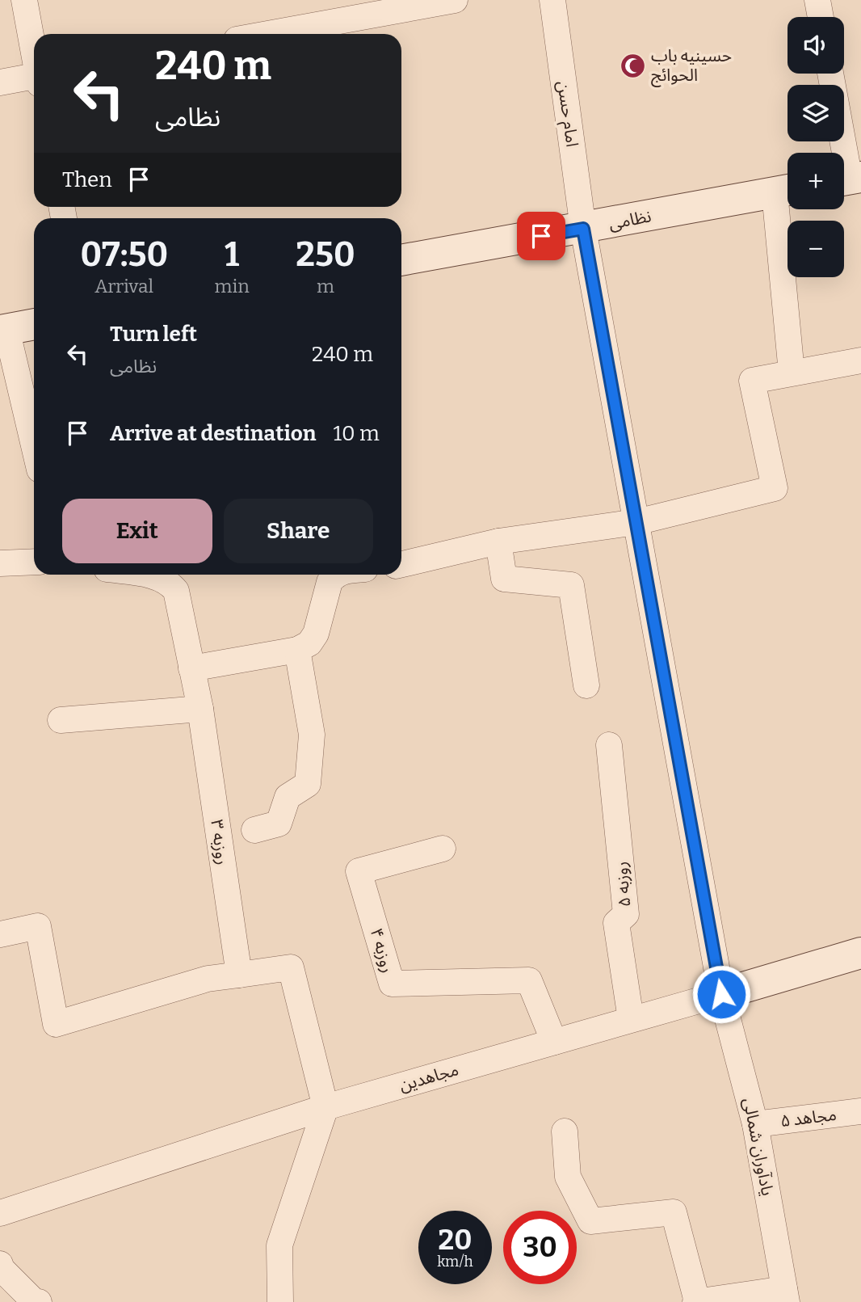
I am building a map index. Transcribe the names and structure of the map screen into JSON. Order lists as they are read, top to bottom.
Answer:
{
  "streets": {
    "main road": ["نظامی", "مجاهدین"],
    "street": [
      "امام حسن",
      "روزبه ۳",
      "روزبه ۵",
      "روزبه ۴",
      "مجاهد ۵",
      "یادآوران شمالی"
    ]
  },
  "crossings": [
    ["امام حسن", "نظامی"],
    ["امام حسن", "یادآوران شمالی"],
    ["روزبه ۵", "مجاهدین"],
    ["روزبه ۴", "مجاهدین"],
    ["مجاهدین", "یادآوران شمالی"],
    ["مجاهد ۵", "یادآوران شمالی"]
  ],
  "places": {
    "mosque": ["حسینیه باب الحوائج"]
  },
  "page": {
    "map_buttons": ["+", "−"],
    "turn": ["240 m", "نظامی"],
    "then": "Then",
    "eta": [
      "07:50",
      "Arrival",
      "1",
      "min",
      "250",
      "m"
    ],
    "list": [
      {
        "name": "Turn left",
        "note": "نظامی",
        "value": "240 m"
      },
      {
        "name": "Arrive at destination",
        "value": "10 m"
      }
    ],
    "buttons": ["Exit", "Share"],
    "speed": "20 km/h",
    "limit": "30"
  }
}
